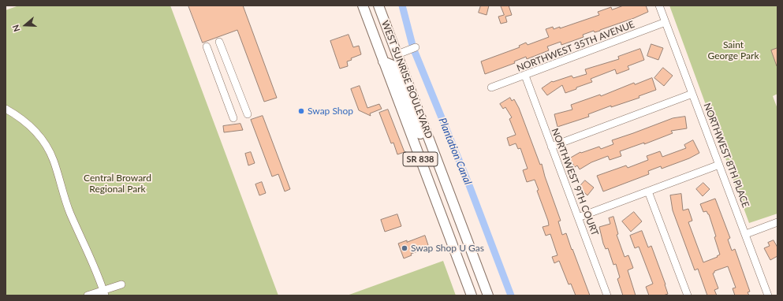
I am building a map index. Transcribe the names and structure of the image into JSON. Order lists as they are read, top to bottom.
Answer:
{
  "streets": {
    "main road": ["WEST SUNRISE BOULEVARD", "SR 838"],
    "street": ["NORTHWEST 35TH AVENUE", "NORTHWEST 8TH PLACE", "NORTHWEST 9TH COURT"]
  },
  "crossings": [
    ["NORTHWEST 35TH AVENUE", "NORTHWEST 8TH PLACE"],
    ["NORTHWEST 35TH AVENUE", "NORTHWEST 9TH COURT"]
  ],
  "water": ["Plantation Canal"],
  "parks": ["Saint George Park", "Central Broward Regional Park"],
  "places": ["Swap Shop", "Swap Shop U Gas"],
  "north": "left"
}
